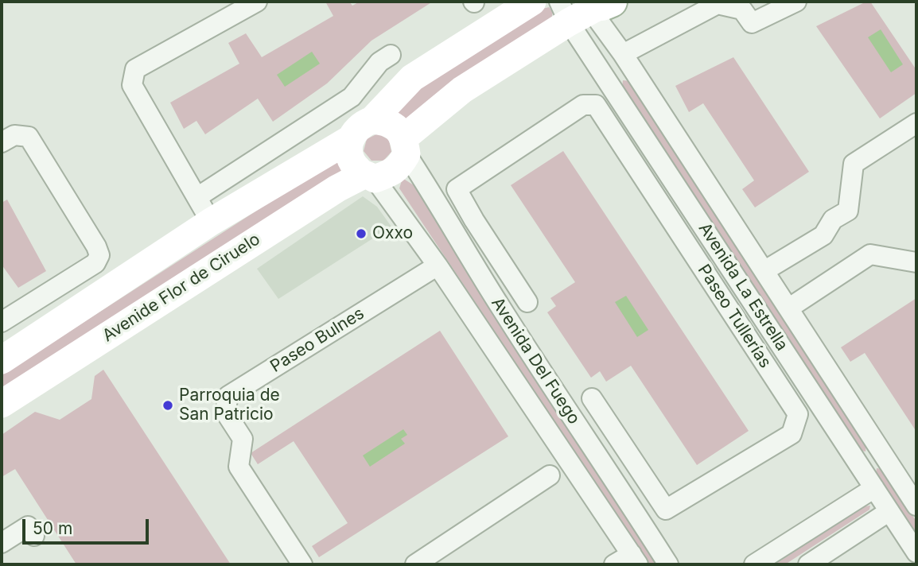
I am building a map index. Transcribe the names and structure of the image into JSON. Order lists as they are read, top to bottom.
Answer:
{
  "streets": {
    "main road": ["Avenide Flor de Ciruelo"],
    "street": [
      "Avenida La Estrella",
      "Paseo Tullerías",
      "Paseo Bulnes",
      "Avenida Del Fuego"
    ]
  },
  "crossings": [
    ["Avenide Flor de Ciruelo", "Avenida Del Fuego"],
    ["Paseo Tullerías", "Avenida Del Fuego"],
    ["Paseo Bulnes", "Avenida Del Fuego"]
  ],
  "places": ["Oxxo", "Parroquia de San Patricio"],
  "scale_bar": "50 m"
}
